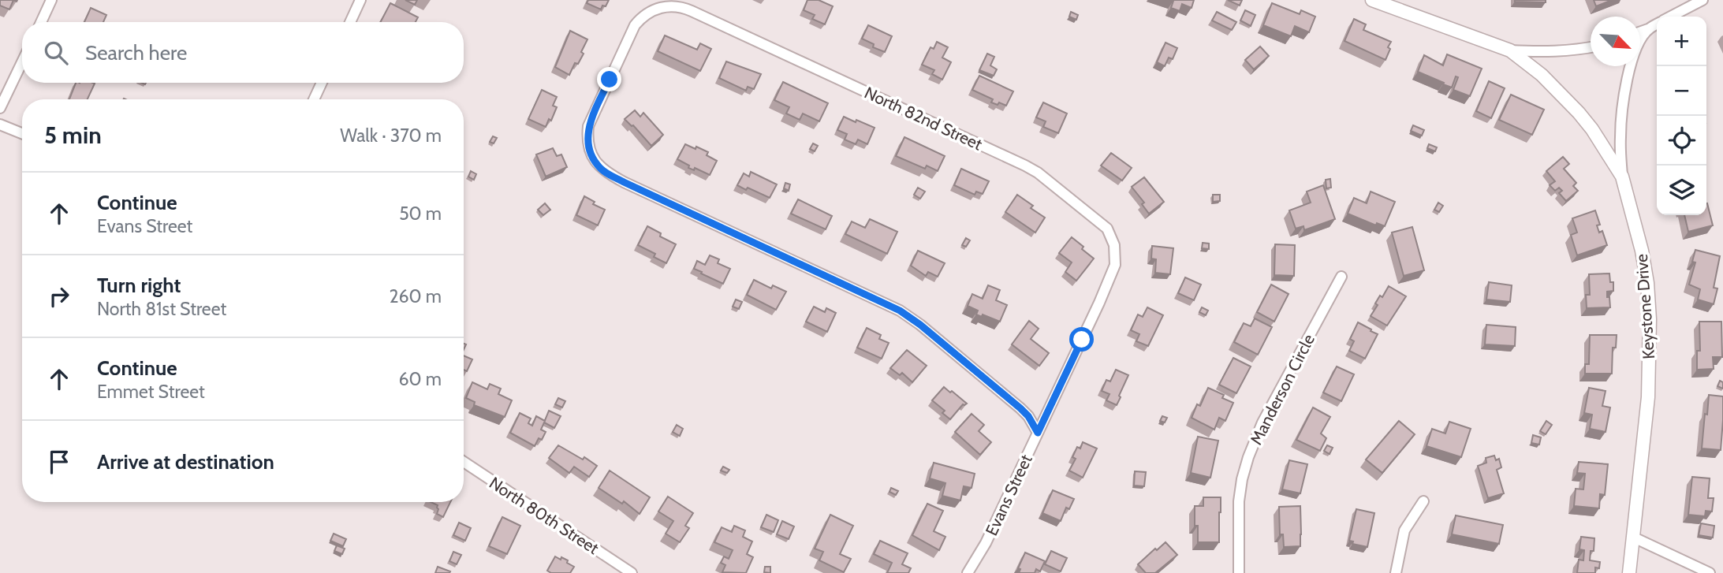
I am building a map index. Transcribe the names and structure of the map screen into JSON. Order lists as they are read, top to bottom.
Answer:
{
  "streets": {
    "street": [
      "North 82nd Street",
      "Keystone Drive",
      "Manderson Circle",
      "Evans Street",
      "North 80th Street"
    ]
  },
  "crossings": [
    ["North 82nd Street", "Evans Street"]
  ],
  "north": "bottom right",
  "page": {
    "map_buttons": ["+", "−"],
    "search": "Search here",
    "heading": ["5 min", "Walk · 370 m"],
    "list": [
      ["Continue", "Evans Street", "50 m"],
      ["Turn right", "North 81st Street", "260 m"],
      ["Continue", "Emmet Street", "60 m"],
      "Arrive at destination"
    ]
  }
}
